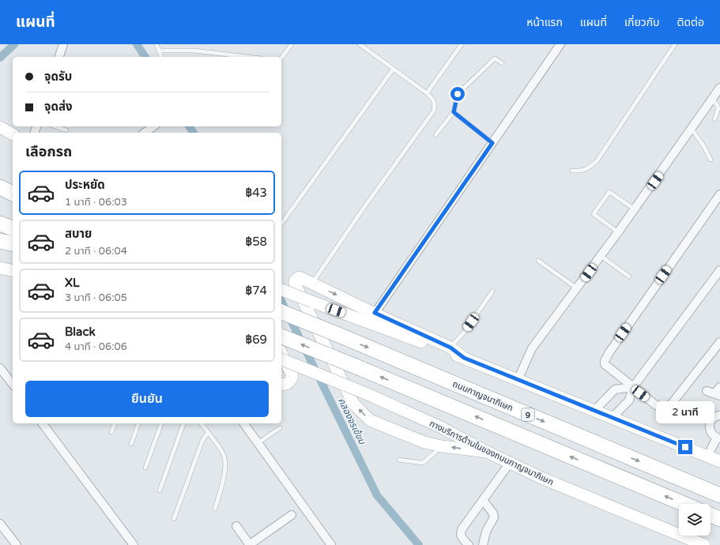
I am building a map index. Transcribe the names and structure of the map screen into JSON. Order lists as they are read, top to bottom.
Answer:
{
  "streets": {
    "highway": ["ถนนกาญจนาภิเษก", "9"],
    "main road": ["ทางบริการด้านในของถนนกาญจนาภิเษก"]
  },
  "water": ["คลองจรเข้ขบ"],
  "page": {
    "header": "แผนที่",
    "nav": [
      "หน้าแรก",
      "แผนที่",
      "เกี่ยวกับ",
      "ติดต่อ"
    ],
    "banner": ["จุดรับ", "จุดส่ง"],
    "heading": "เลือกรถ",
    "list": [
      {
        "name": "ประหยัด",
        "note": "1 นาที · 06:03",
        "value": "฿43"
      },
      {
        "name": "สบาย",
        "note": "2 นาที · 06:04",
        "value": "฿58"
      },
      {
        "name": "XL",
        "note": "3 นาที · 06:05",
        "value": "฿74"
      },
      {
        "name": "Black",
        "note": "4 นาที · 06:06",
        "value": "฿69"
      }
    ],
    "buttons": "ยืนยัน",
    "bubble": "2 นาที"
  }
}
